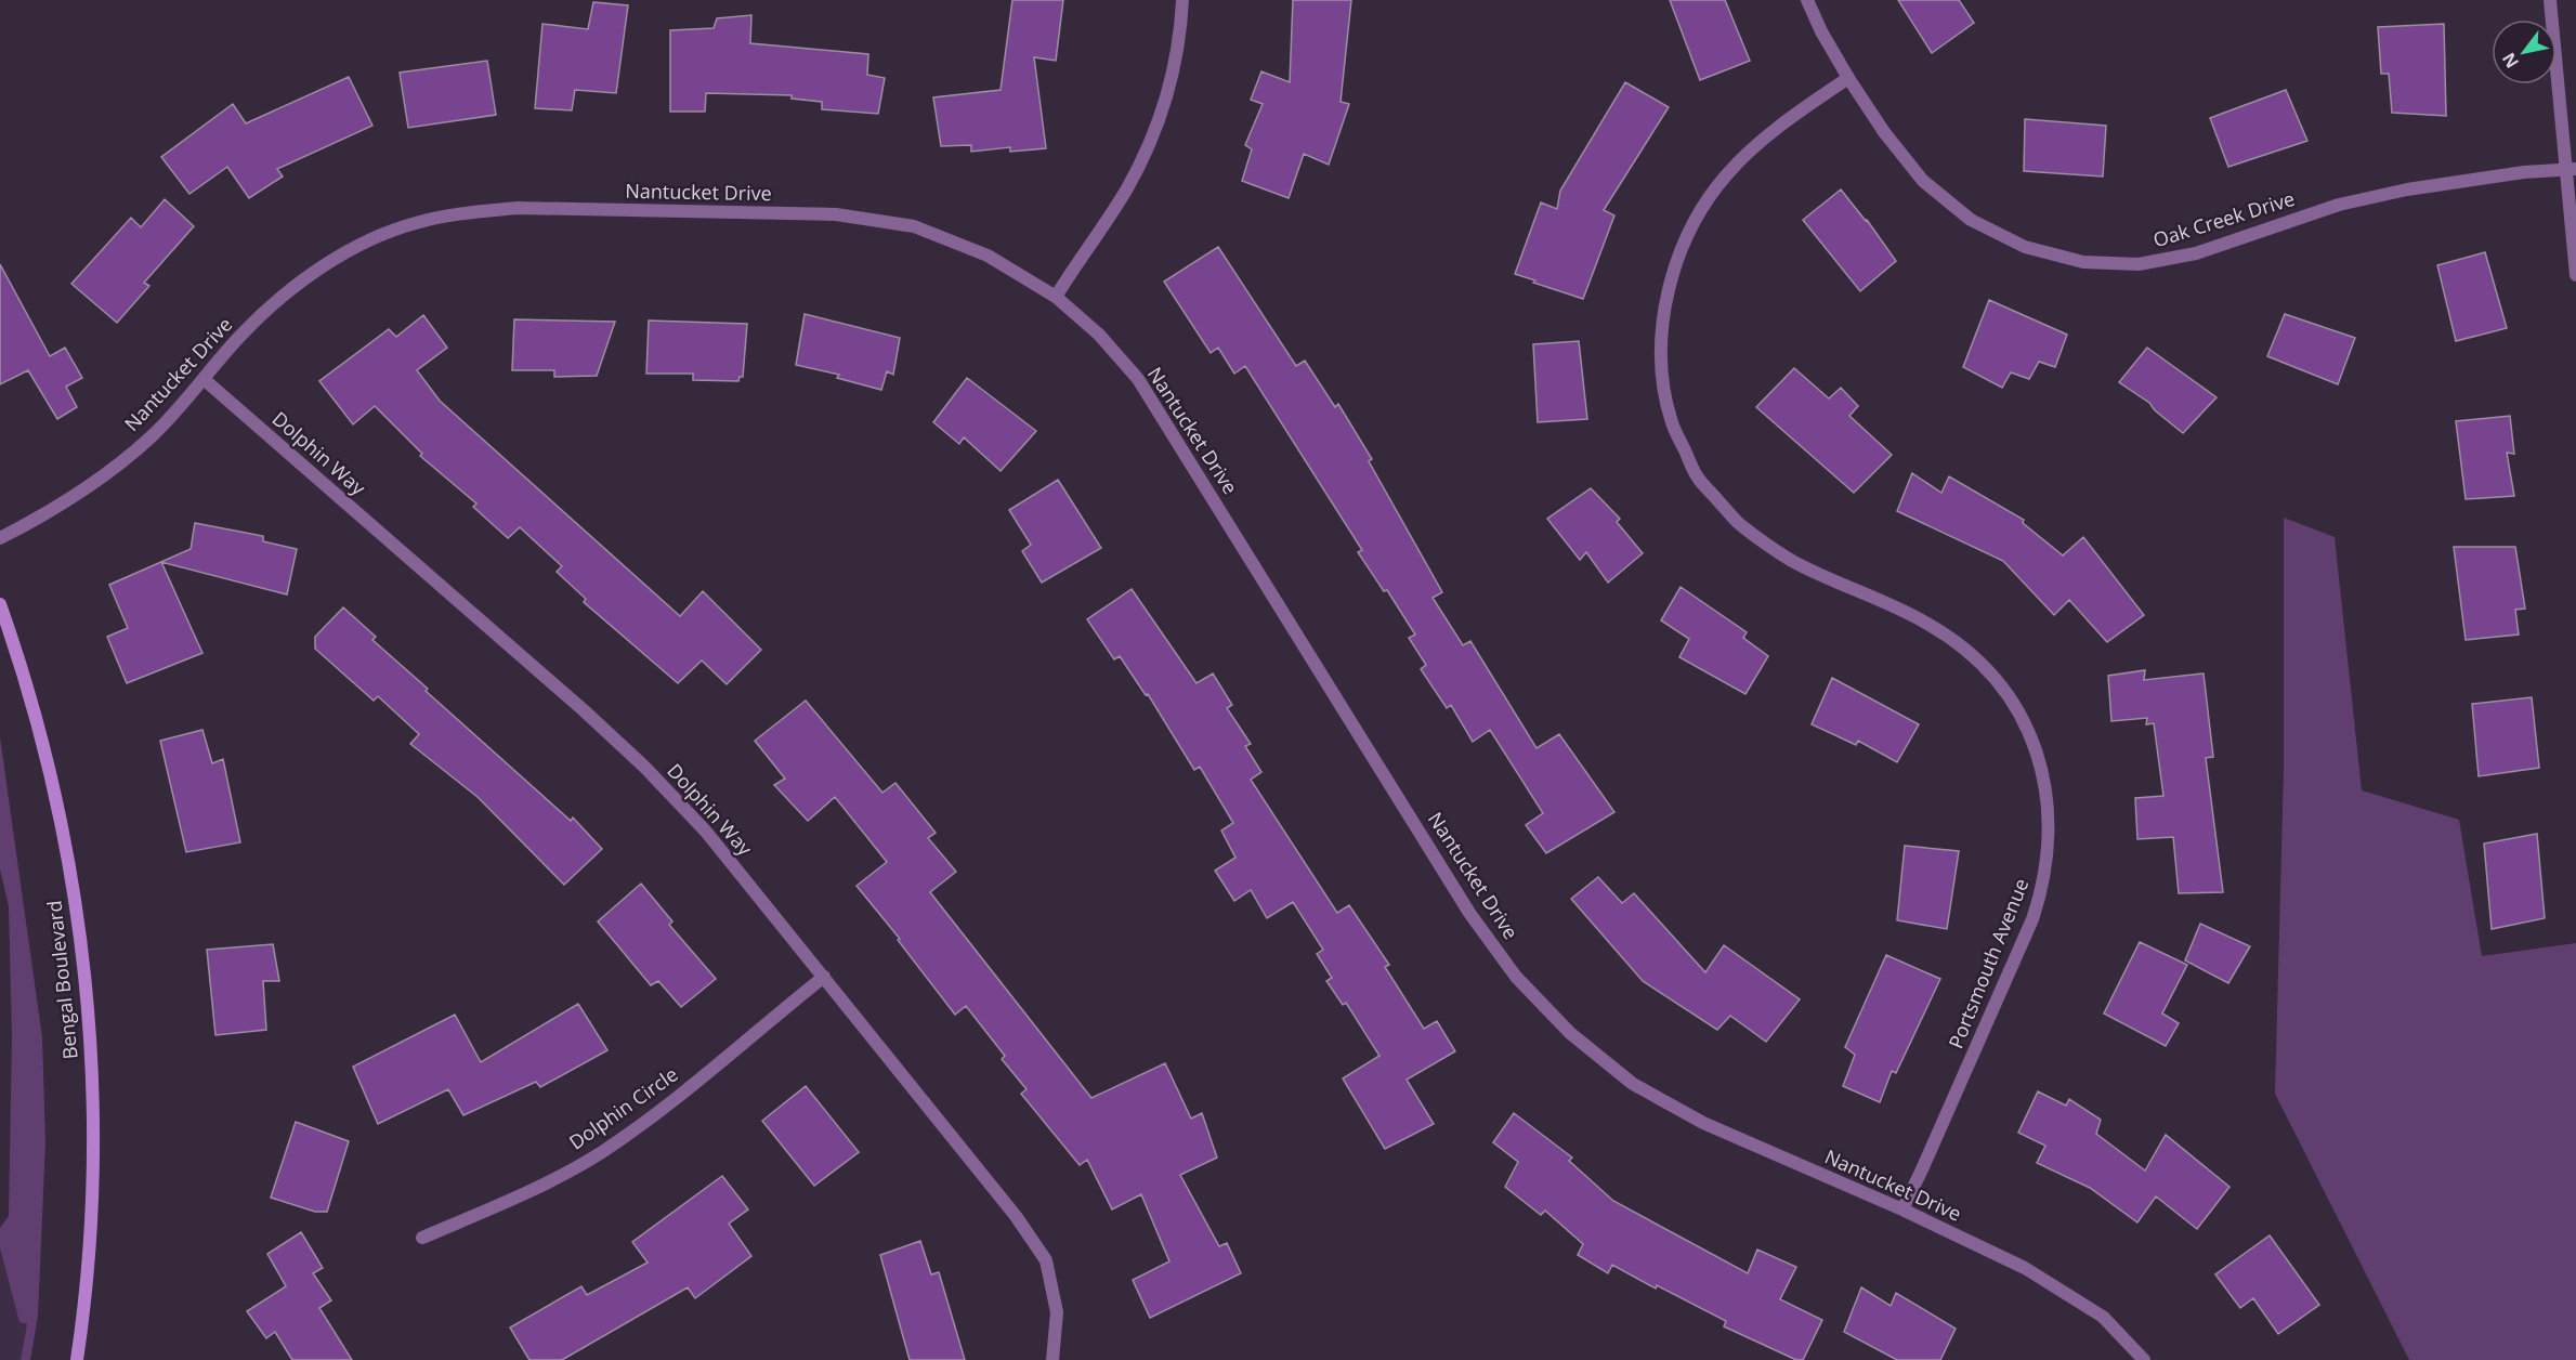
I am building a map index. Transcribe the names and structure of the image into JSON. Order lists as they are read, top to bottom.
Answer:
{
  "streets": {
    "main road": ["Bengal Boulevard"],
    "street": [
      "Nantucket Drive",
      "Oak Creek Drive",
      "Dolphin Way",
      "Portsmouth Avenue",
      "Dolphin Circle"
    ]
  },
  "crossings": [
    ["Nantucket Drive", "Dolphin Way"],
    ["Nantucket Drive", "Portsmouth Avenue"],
    ["Oak Creek Drive", "Portsmouth Avenue"],
    ["Dolphin Way", "Dolphin Circle"]
  ],
  "north": "bottom left"
}
